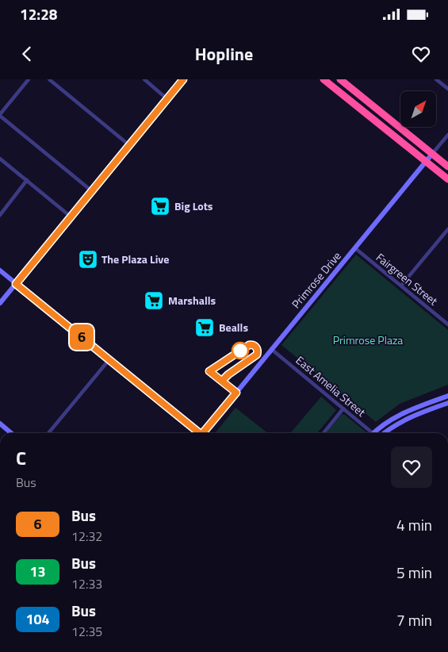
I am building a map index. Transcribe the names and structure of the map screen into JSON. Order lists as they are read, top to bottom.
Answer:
{
  "streets": {
    "street": ["Fairgreen Street", "Primrose Drive", "East Amelia Street"]
  },
  "crossings": [
    ["Fairgreen Street", "Primrose Drive"],
    ["Primrose Drive", "East Amelia Street"]
  ],
  "parks": ["Primrose Plaza"],
  "places": {
    "supermarket": ["Big Lots", "Marshalls", "Bealls"],
    "theatre": ["The Plaza Live"]
  },
  "lines": ["bus line 6"],
  "north": "top right",
  "page": {
    "status": "12:28",
    "header": "Hopline",
    "on_map": "6",
    "heading": ["C", "Bus"],
    "list": [
      {
        "mark": "6",
        "name": "Bus",
        "note": "12:32",
        "value": "4 min"
      },
      {
        "mark": "13",
        "name": "Bus",
        "note": "12:33",
        "value": "5 min"
      },
      {
        "mark": "104",
        "name": "Bus",
        "note": "12:35",
        "value": "7 min"
      }
    ]
  }
}
